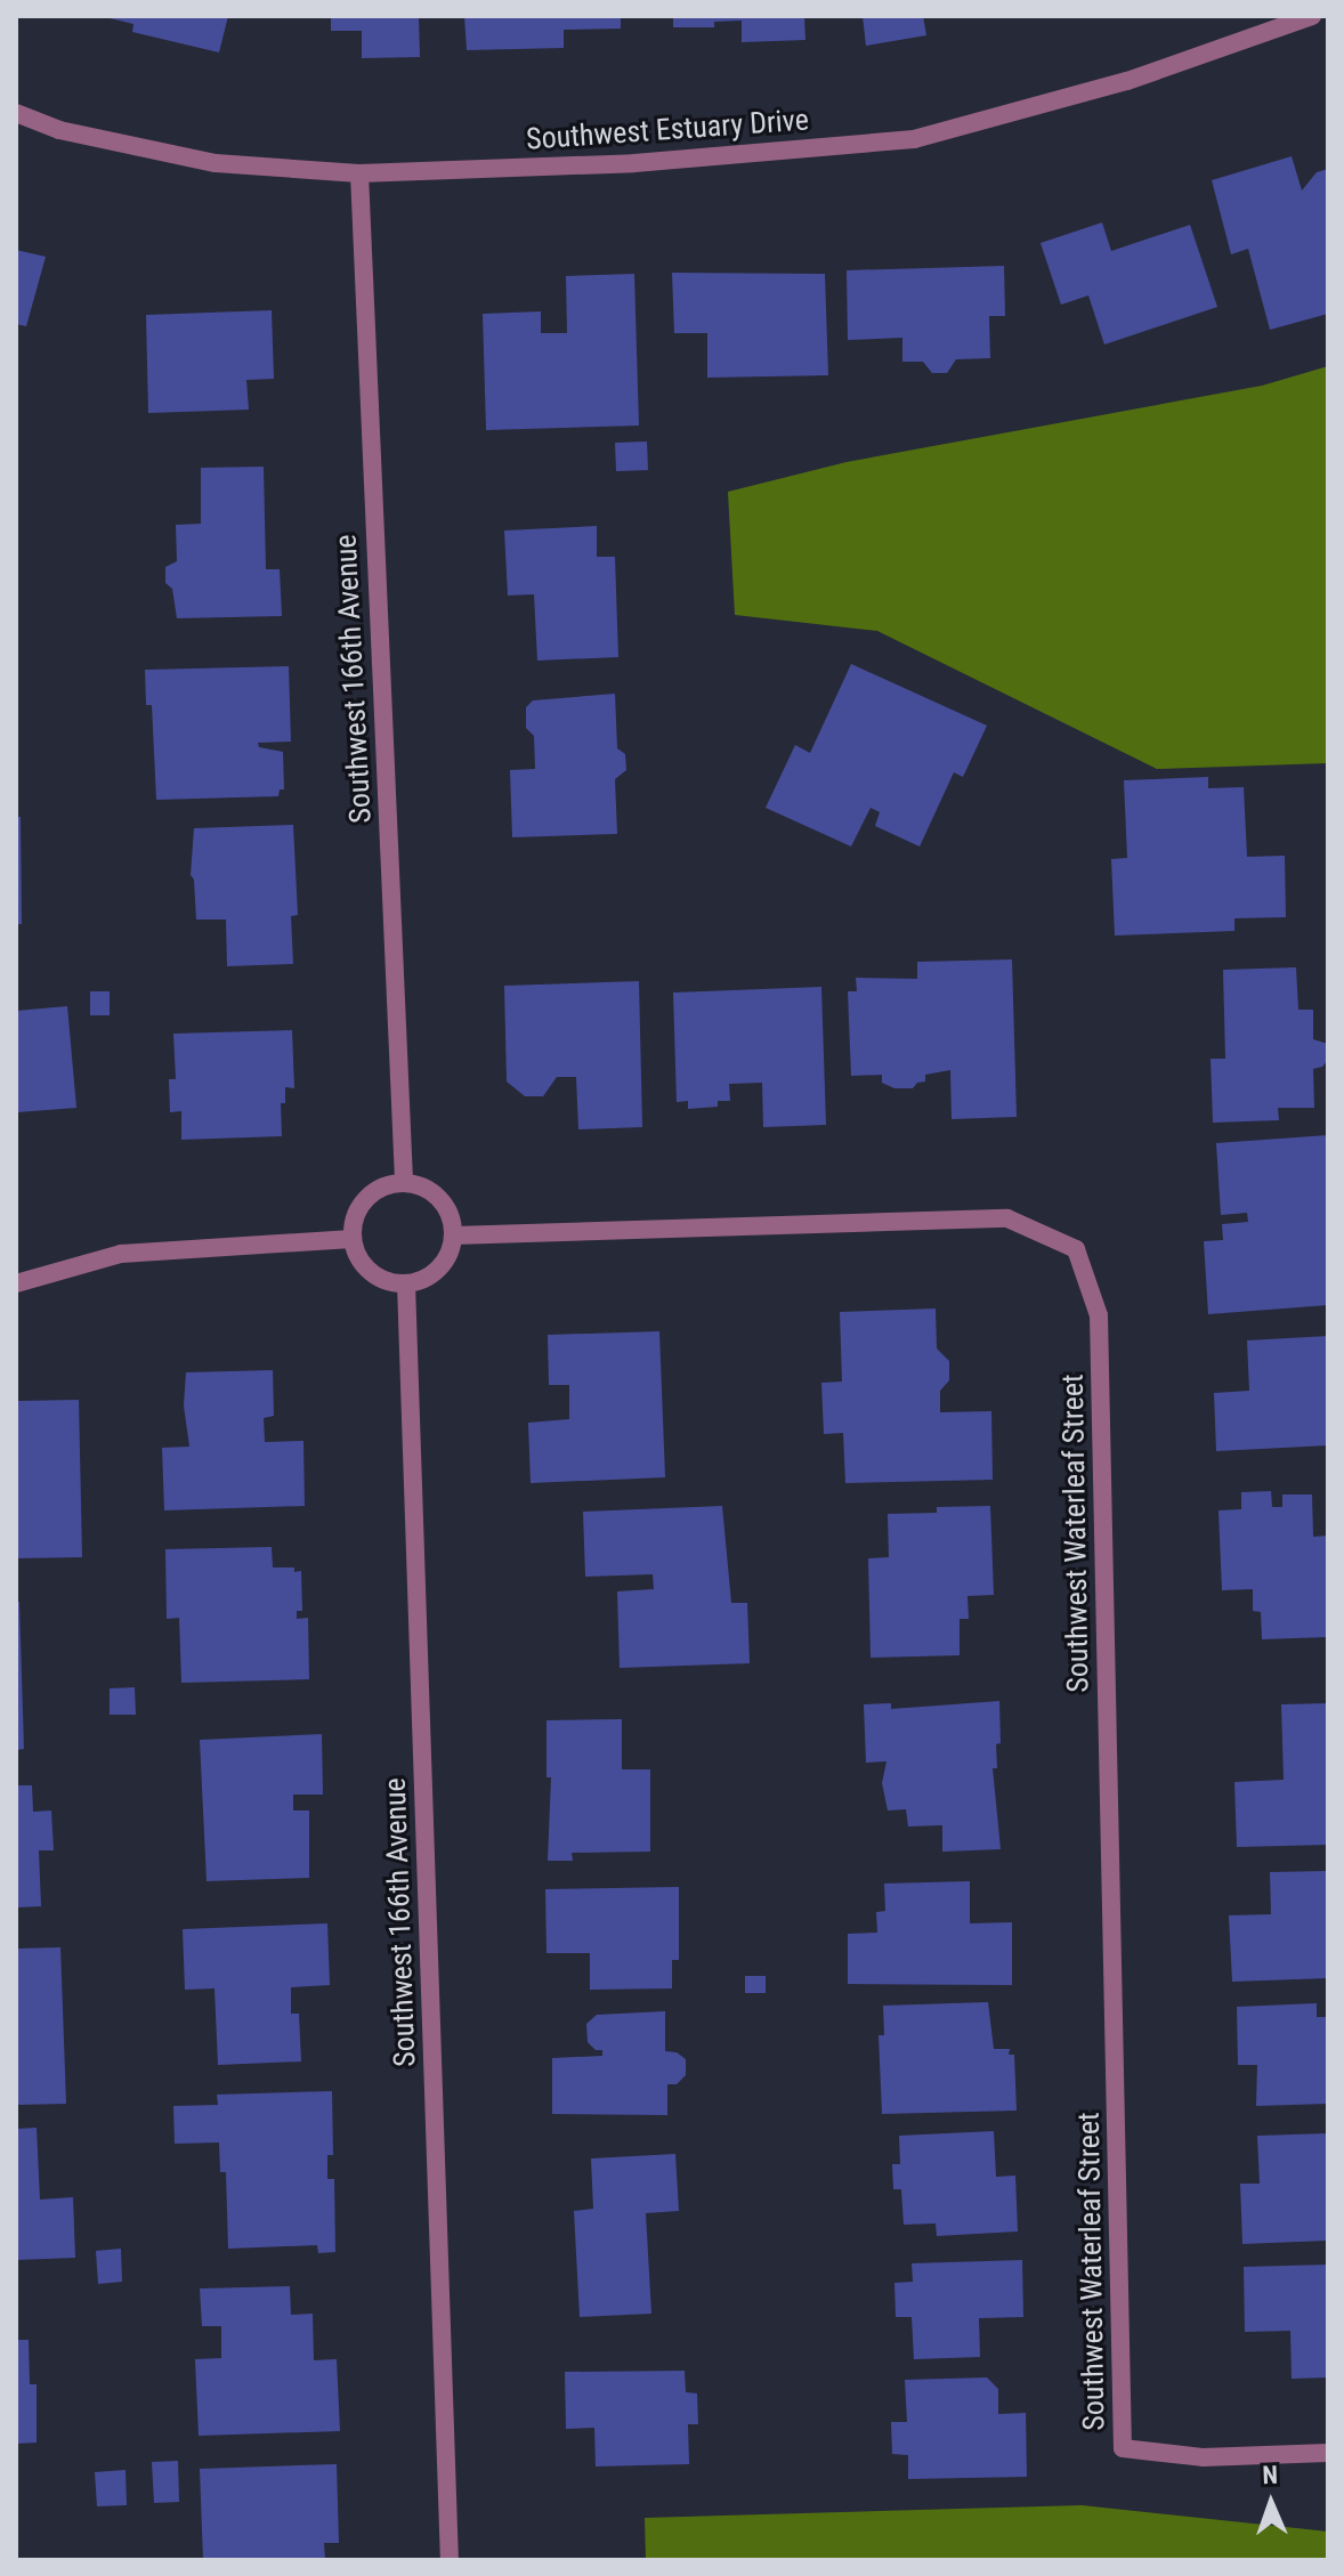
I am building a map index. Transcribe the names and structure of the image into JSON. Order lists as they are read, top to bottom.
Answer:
{
  "streets": {
    "street": ["Southwest Estuary Drive", "Southwest 166th Avenue", "Southwest Waterleaf Street"]
  },
  "crossings": [
    ["Southwest Estuary Drive", "Southwest 166th Avenue"],
    ["Southwest 166th Avenue", "Southwest Waterleaf Street"]
  ],
  "north": "top"
}
